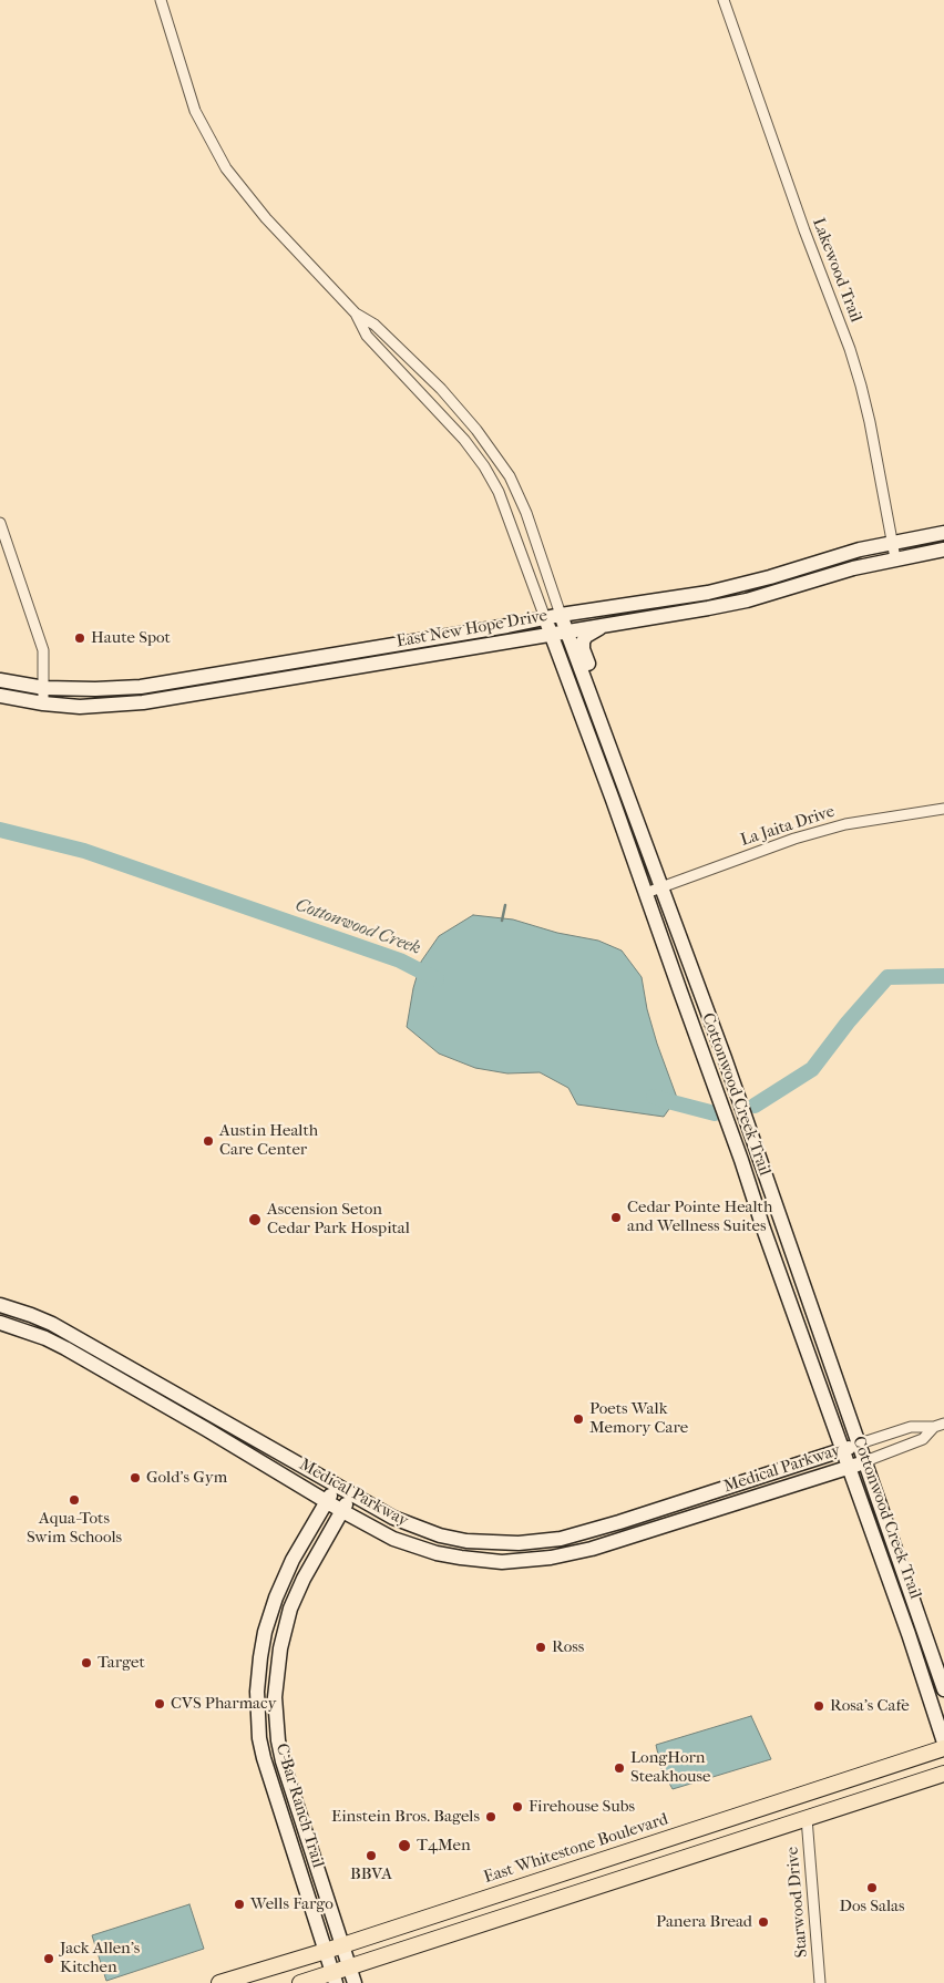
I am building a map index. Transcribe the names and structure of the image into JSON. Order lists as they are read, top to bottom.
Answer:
{
  "streets": {
    "main road": ["East Whitestone Boulevard"],
    "street": [
      "Lakewood Trail",
      "East New Hope Drive",
      "La Jaita Drive",
      "Cottonwood Creek Trail",
      "Medical Parkway",
      "C-Bar Ranch Trail",
      "Starwood Drive"
    ]
  },
  "crossings": [
    ["Lakewood Trail", "East New Hope Drive"],
    ["East New Hope Drive", "Cottonwood Creek Trail"],
    ["La Jaita Drive", "Cottonwood Creek Trail"],
    ["Cottonwood Creek Trail", "Medical Parkway"],
    ["Medical Parkway", "C-Bar Ranch Trail"],
    ["C-Bar Ranch Trail", "East Whitestone Boulevard"]
  ],
  "water": ["Cottonwood Creek"],
  "places": [
    "Haute Spot",
    "Austin Health Care Center",
    "Cedar Pointe Health and Wellness Suites",
    "Ascension Seton Cedar Park Hospital",
    "Poets Walk Memory Care",
    "Gold's Gym",
    "Aqua-Tots Swim Schools",
    "Ross",
    "Target",
    "CVS Pharmacy",
    "Rosa's Cafe",
    "LongHorn Steakhouse",
    "Firehouse Subs",
    "Einstein Bros. Bagels",
    "T4Men",
    "BBVA",
    "Dos Salas",
    "Wells Fargo",
    "Panera Bread",
    "Jack Allen's Kitchen"
  ]
}
